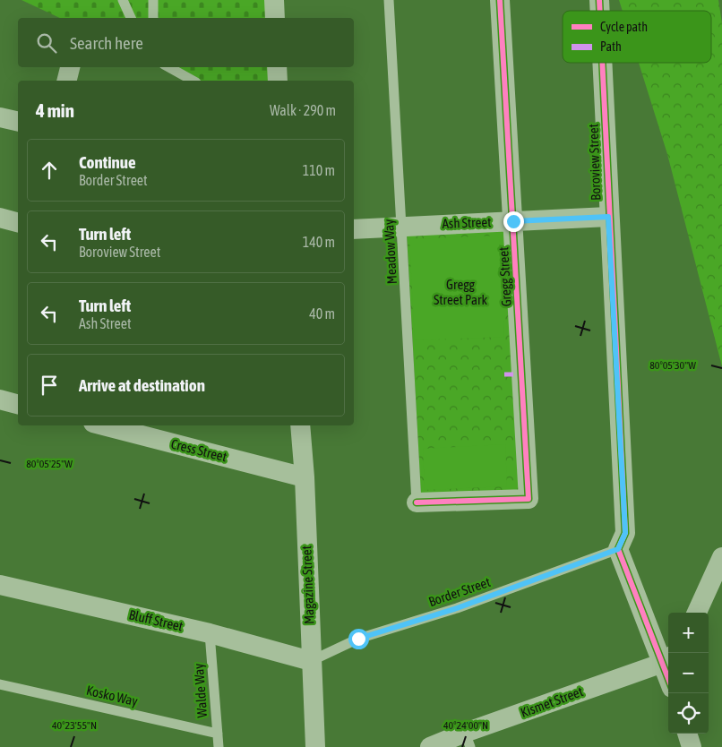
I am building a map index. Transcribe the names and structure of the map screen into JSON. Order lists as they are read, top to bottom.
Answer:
{
  "streets": {
    "street": [
      "Boroview Street",
      "Ash Street",
      "Gregg Street",
      "Cress Street",
      "Magazine Street",
      "Bluff Street",
      "Kismet Street"
    ],
    "lane": [
      "Meadow Way",
      "Border Street",
      "Walde Way",
      "Kosko Way"
    ]
  },
  "crossings": [
    ["Boroview Street", "Ash Street"],
    ["Boroview Street", "Border Street"],
    ["Ash Street", "Meadow Way"],
    ["Ash Street", "Gregg Street"],
    ["Meadow Way", "Gregg Street"],
    ["Cress Street", "Magazine Street"],
    ["Magazine Street", "Border Street"],
    ["Magazine Street", "Bluff Street"],
    ["Border Street", "Bluff Street"],
    ["Bluff Street", "Walde Way"],
    ["Walde Way", "Kosko Way"]
  ],
  "parks": ["Gregg Street Park"],
  "legend": ["Cycle path", "Path"],
  "page": {
    "search": "Search here",
    "heading": ["4 min", "Walk · 290 m"],
    "list": [
      ["Continue", "Border Street", "110 m"],
      ["Turn left", "Boroview Street", "140 m"],
      ["Turn left", "Ash Street", "40 m"],
      "Arrive at destination"
    ],
    "map_buttons": ["+", "−"]
  },
  "coordinates": [
    "80°05'30\"W",
    "80°05'25\"W",
    "40°23'55\"N",
    "40°24'00\"N"
  ]
}
